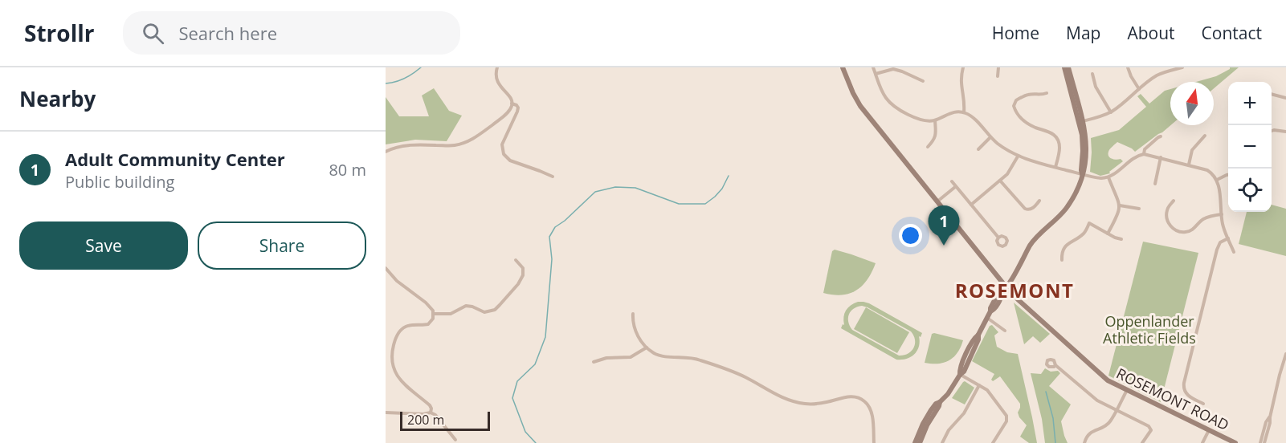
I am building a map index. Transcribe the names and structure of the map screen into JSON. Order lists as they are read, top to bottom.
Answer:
{
  "streets": {
    "main road": ["ROSEMONT ROAD"]
  },
  "districts": ["ROSEMONT"],
  "parks": ["Oppenlander Athletic Fields"],
  "scale_bar": "200 m",
  "north": "top",
  "page": {
    "header": "Strollr",
    "search": "Search here",
    "nav": [
      "Home",
      "Map",
      "About",
      "Contact"
    ],
    "heading": "Nearby",
    "map_buttons": ["+", "−"],
    "list": [
      {
        "mark": "1",
        "name": "Adult Community Center",
        "note": "Public building",
        "value": "80 m"
      }
    ],
    "pins": "1",
    "buttons": ["Save", "Share"],
    "scale": "200 m"
  }
}
